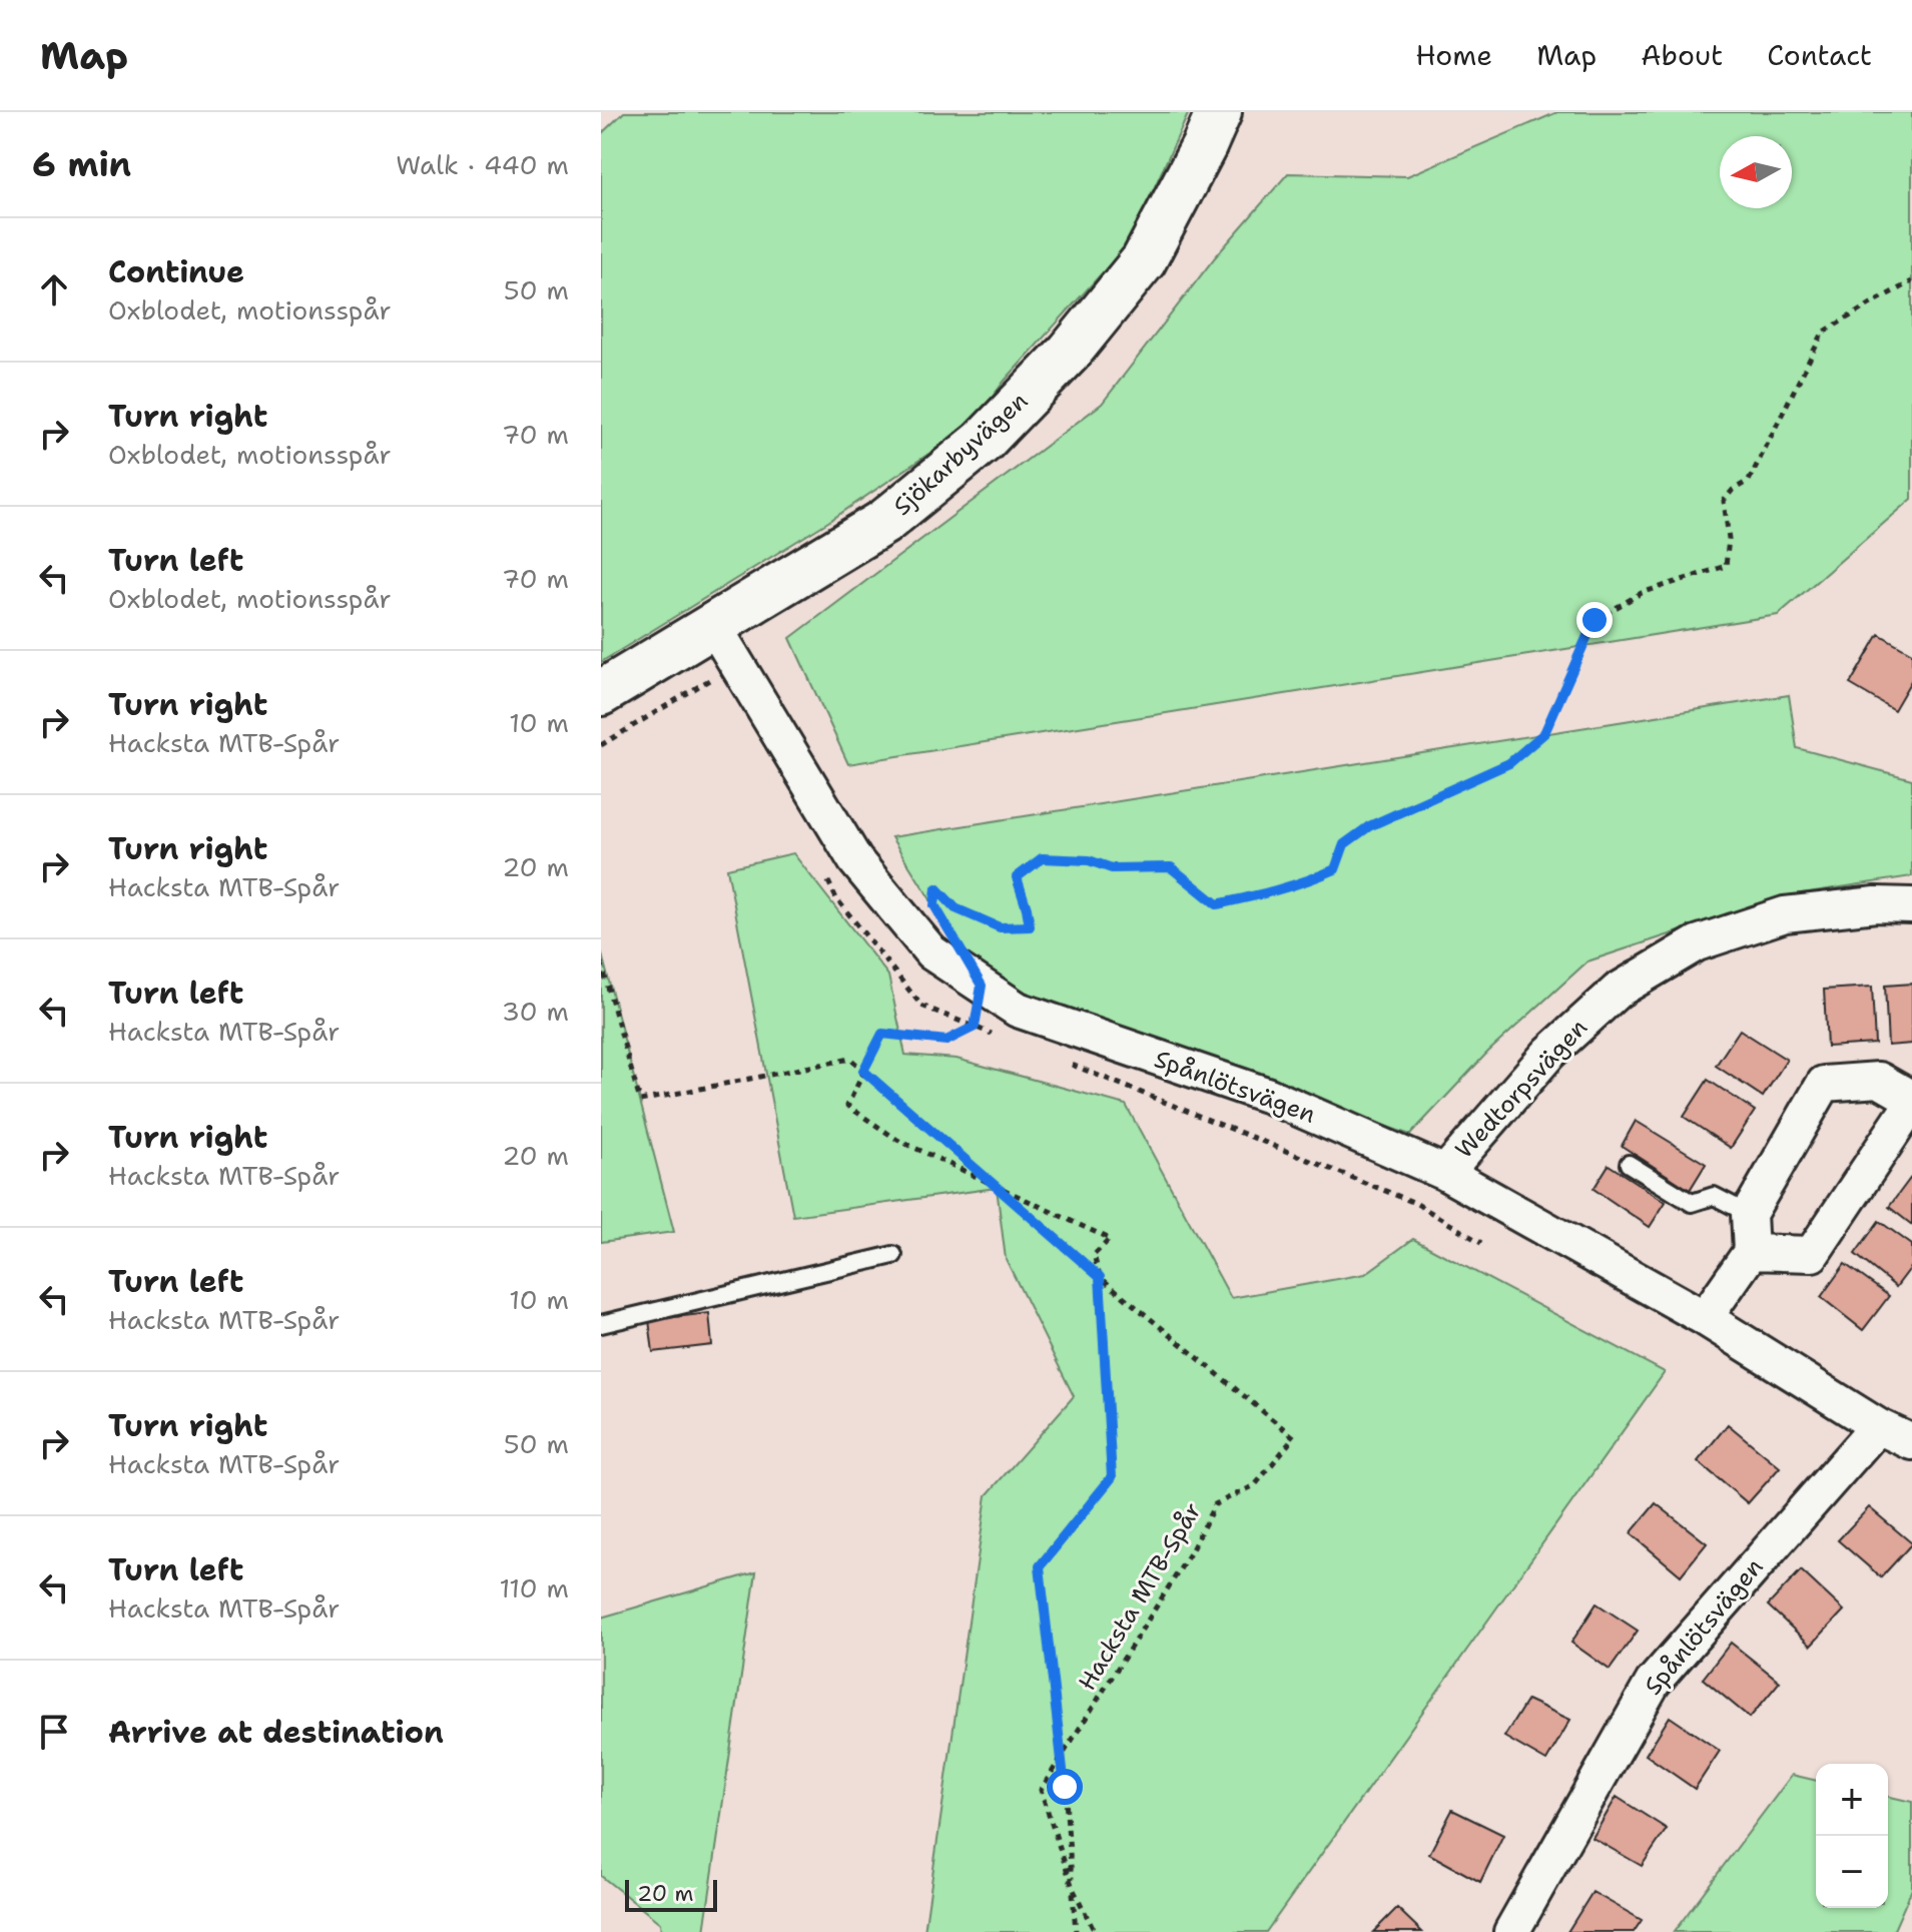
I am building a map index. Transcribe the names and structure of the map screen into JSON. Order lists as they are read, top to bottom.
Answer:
{
  "streets": {
    "street": ["Sjökarbyvägen", "Spånlötsvägen", "Wedtorpsvägen"],
    "path": ["Hacksta MTB-Spår"]
  },
  "crossings": [
    ["Sjökarbyvägen", "Spånlötsvägen"],
    ["Spånlötsvägen", "Wedtorpsvägen"]
  ],
  "scale_bar": "20 m",
  "north": "left",
  "page": {
    "header": "Map",
    "nav": [
      "Home",
      "Map",
      "About",
      "Contact"
    ],
    "heading": ["6 min", "Walk · 440 m"],
    "list": [
      ["Continue", "Oxblodet, motionsspår", "50 m"],
      ["Turn right", "Oxblodet, motionsspår", "70 m"],
      ["Turn left", "Oxblodet, motionsspår", "70 m"],
      ["Turn right", "Hacksta MTB-Spår", "10 m"],
      ["Turn right", "Hacksta MTB-Spår", "20 m"],
      ["Turn left", "Hacksta MTB-Spår", "30 m"],
      ["Turn right", "Hacksta MTB-Spår", "20 m"],
      ["Turn left", "Hacksta MTB-Spår", "10 m"],
      ["Turn right", "Hacksta MTB-Spår", "50 m"],
      ["Turn left", "Hacksta MTB-Spår", "110 m"],
      "Arrive at destination"
    ],
    "map_buttons": ["+", "−"],
    "scale": "20 m"
  }
}
